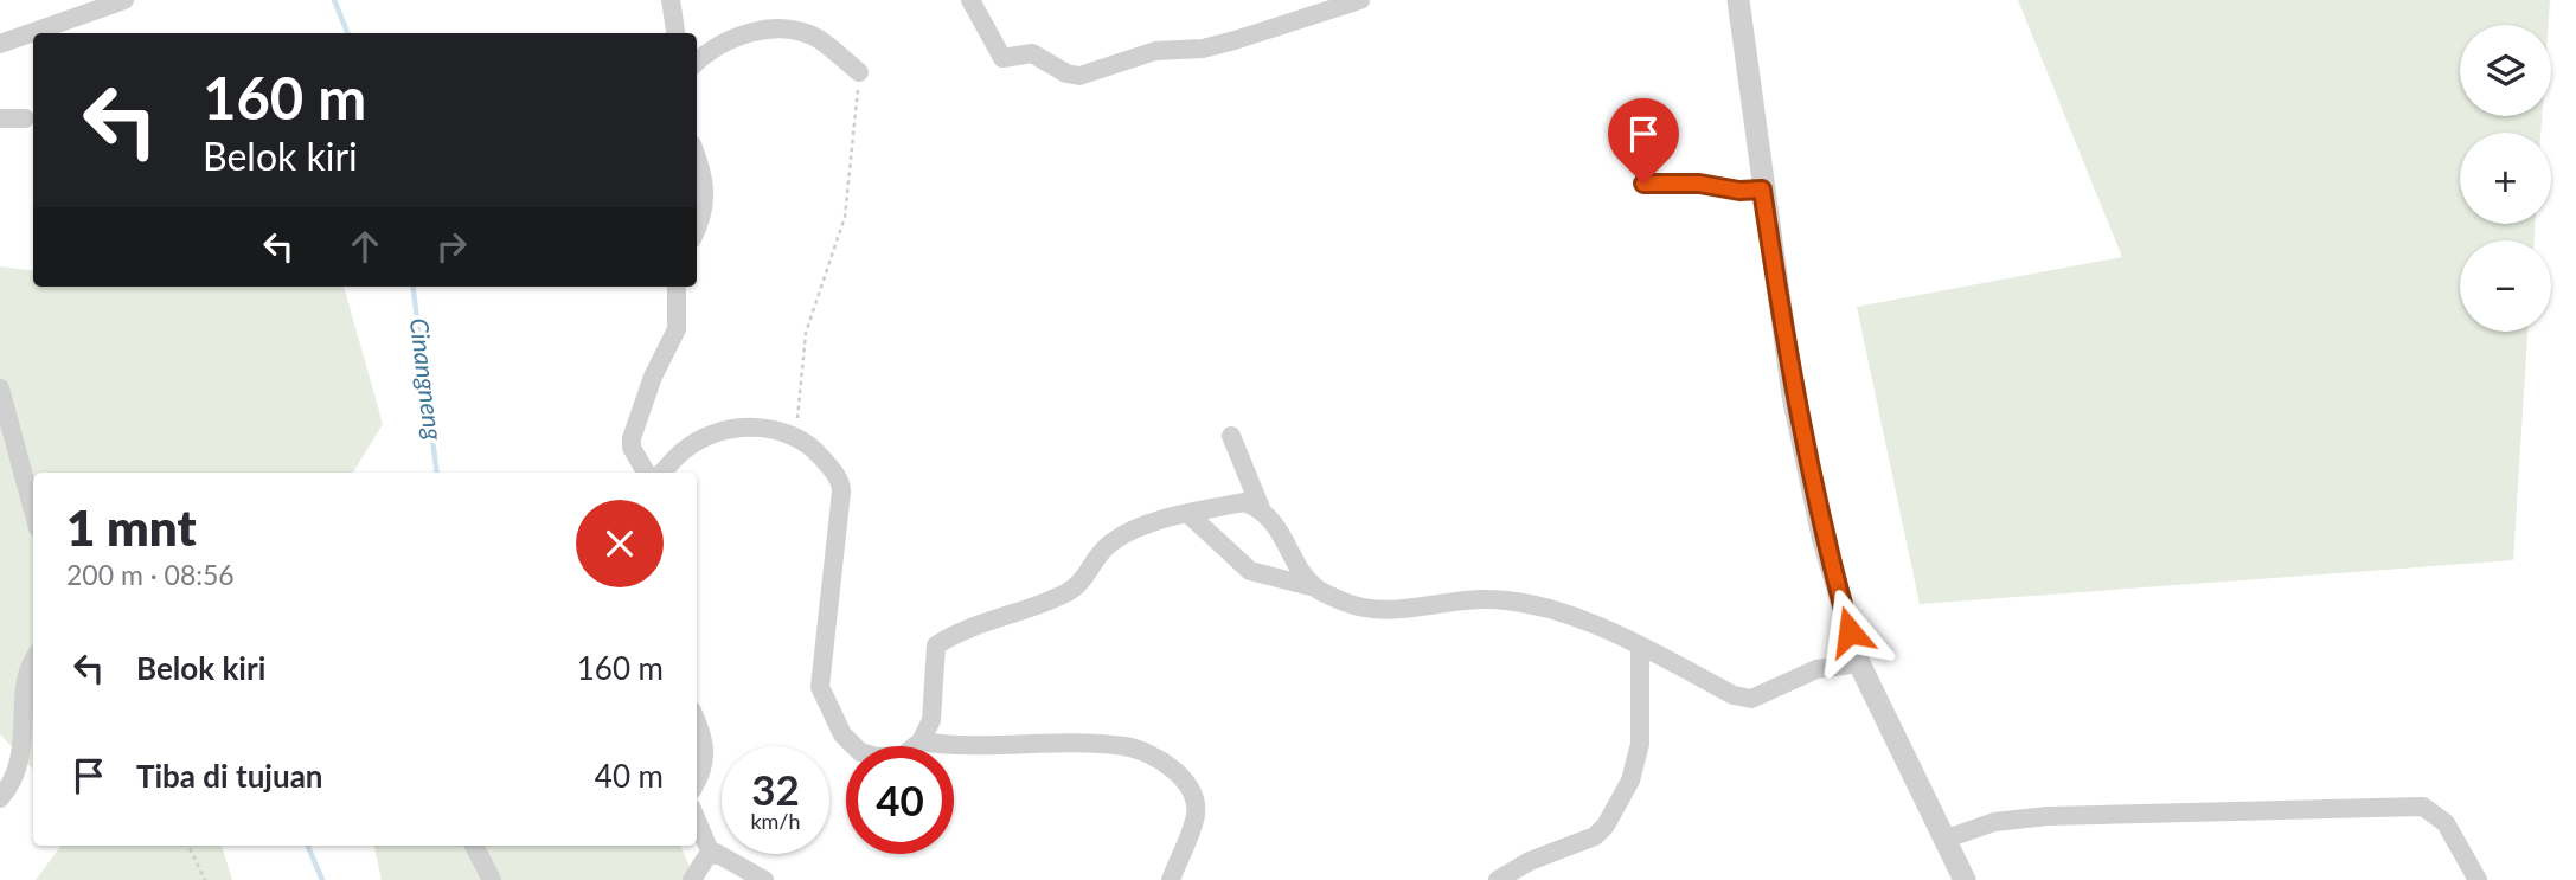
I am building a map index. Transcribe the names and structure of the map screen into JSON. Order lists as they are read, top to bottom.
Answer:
{
  "water": ["Cinangneng"],
  "page": {
    "map_buttons": ["+", "−"],
    "turn": ["160 m", "Belok kiri"],
    "heading": ["1 mnt", "200 m · 08:56"],
    "list": [
      {
        "name": "Belok kiri",
        "value": "160 m"
      },
      {
        "name": "Tiba di tujuan",
        "value": "40 m"
      }
    ],
    "speed": "32 km/h",
    "limit": "40"
  }
}
